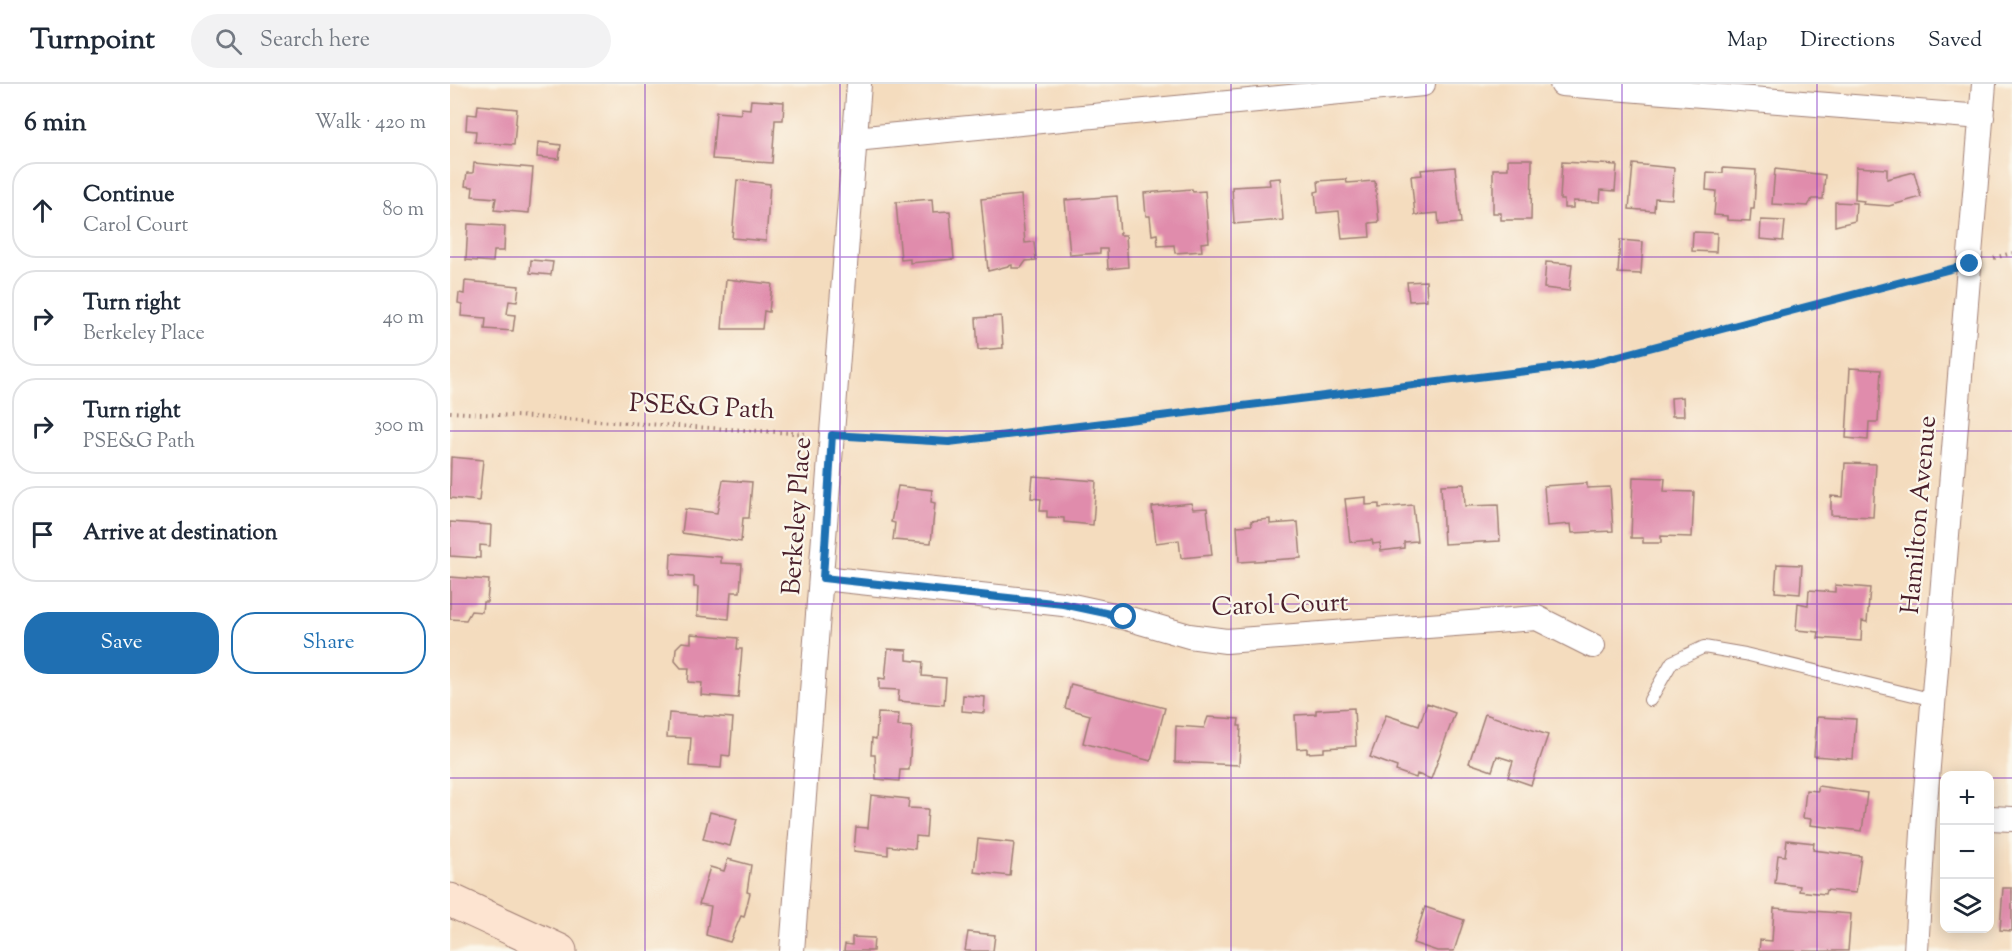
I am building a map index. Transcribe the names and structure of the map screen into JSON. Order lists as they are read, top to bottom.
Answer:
{
  "streets": {
    "street": ["Hamilton Avenue", "Berkeley Place", "Carol Court"],
    "path": ["PSE&G Path"]
  },
  "crossings": [
    ["PSE&G Path", "Hamilton Avenue"],
    ["PSE&G Path", "Berkeley Place"],
    ["Berkeley Place", "Carol Court"]
  ],
  "page": {
    "header": "Turnpoint",
    "search": "Search here",
    "nav": ["Map", "Directions", "Saved"],
    "heading": ["6 min", "Walk · 420 m"],
    "list": [
      ["Continue", "Carol Court", "80 m"],
      ["Turn right", "Berkeley Place", "40 m"],
      ["Turn right", "PSE&G Path", "300 m"],
      "Arrive at destination"
    ],
    "buttons": ["Save", "Share"],
    "map_buttons": ["+", "−"]
  }
}
